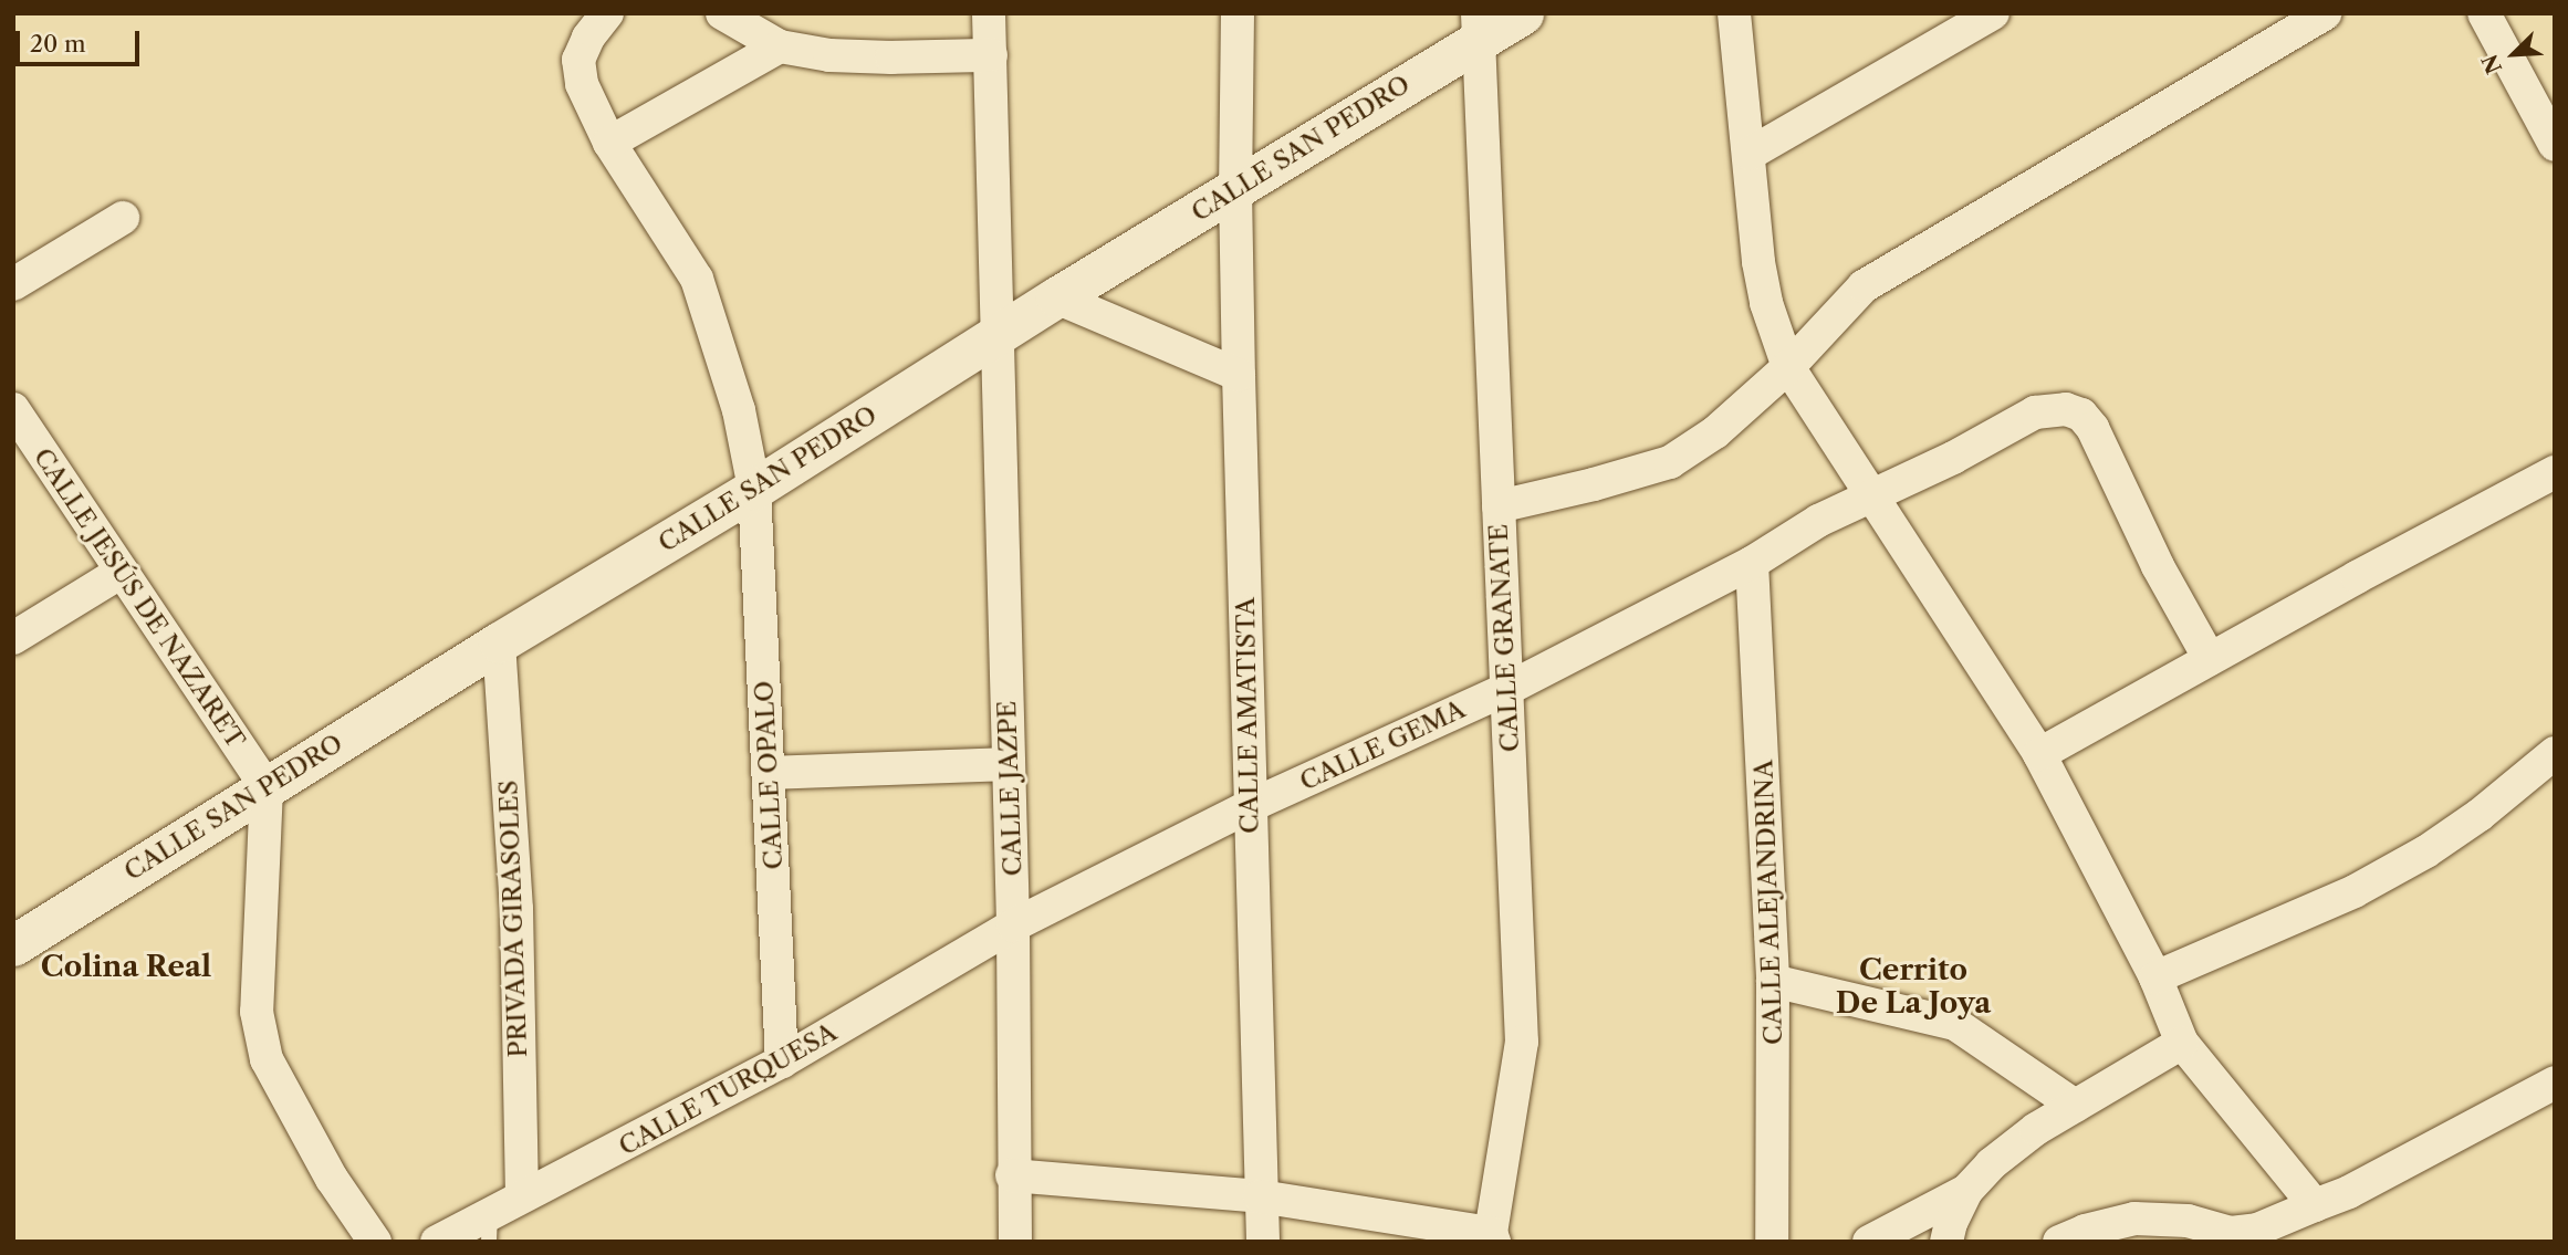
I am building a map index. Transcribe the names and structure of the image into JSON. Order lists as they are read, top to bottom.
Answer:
{
  "streets": {
    "street": [
      "CALLE SAN PEDRO",
      "CALLE JESÚS DE NAZARET",
      "CALLE GRANATE",
      "CALLE AMATISTA",
      "CALLE GEMA",
      "CALLE OPALO",
      "CALLE JAZPE",
      "CALLE ALEJANDRINA",
      "PRIVADA GIRASOLES",
      "CALLE TURQUESA"
    ]
  },
  "crossings": [
    ["CALLE SAN PEDRO", "CALLE JESÚS DE NAZARET"],
    ["CALLE SAN PEDRO", "CALLE GRANATE"],
    ["CALLE SAN PEDRO", "CALLE AMATISTA"],
    ["CALLE SAN PEDRO", "CALLE OPALO"],
    ["CALLE SAN PEDRO", "CALLE JAZPE"],
    ["CALLE SAN PEDRO", "PRIVADA GIRASOLES"],
    ["CALLE GRANATE", "CALLE GEMA"],
    ["CALLE AMATISTA", "CALLE GEMA"],
    ["CALLE GEMA", "CALLE JAZPE"],
    ["CALLE GEMA", "CALLE ALEJANDRINA"],
    ["CALLE GEMA", "CALLE TURQUESA"],
    ["CALLE OPALO", "CALLE TURQUESA"],
    ["CALLE JAZPE", "CALLE TURQUESA"],
    ["PRIVADA GIRASOLES", "CALLE TURQUESA"]
  ],
  "districts": ["Colina Real", "Cerrito De La Joya"],
  "scale_bar": "20 m",
  "north": "bottom left"
}
